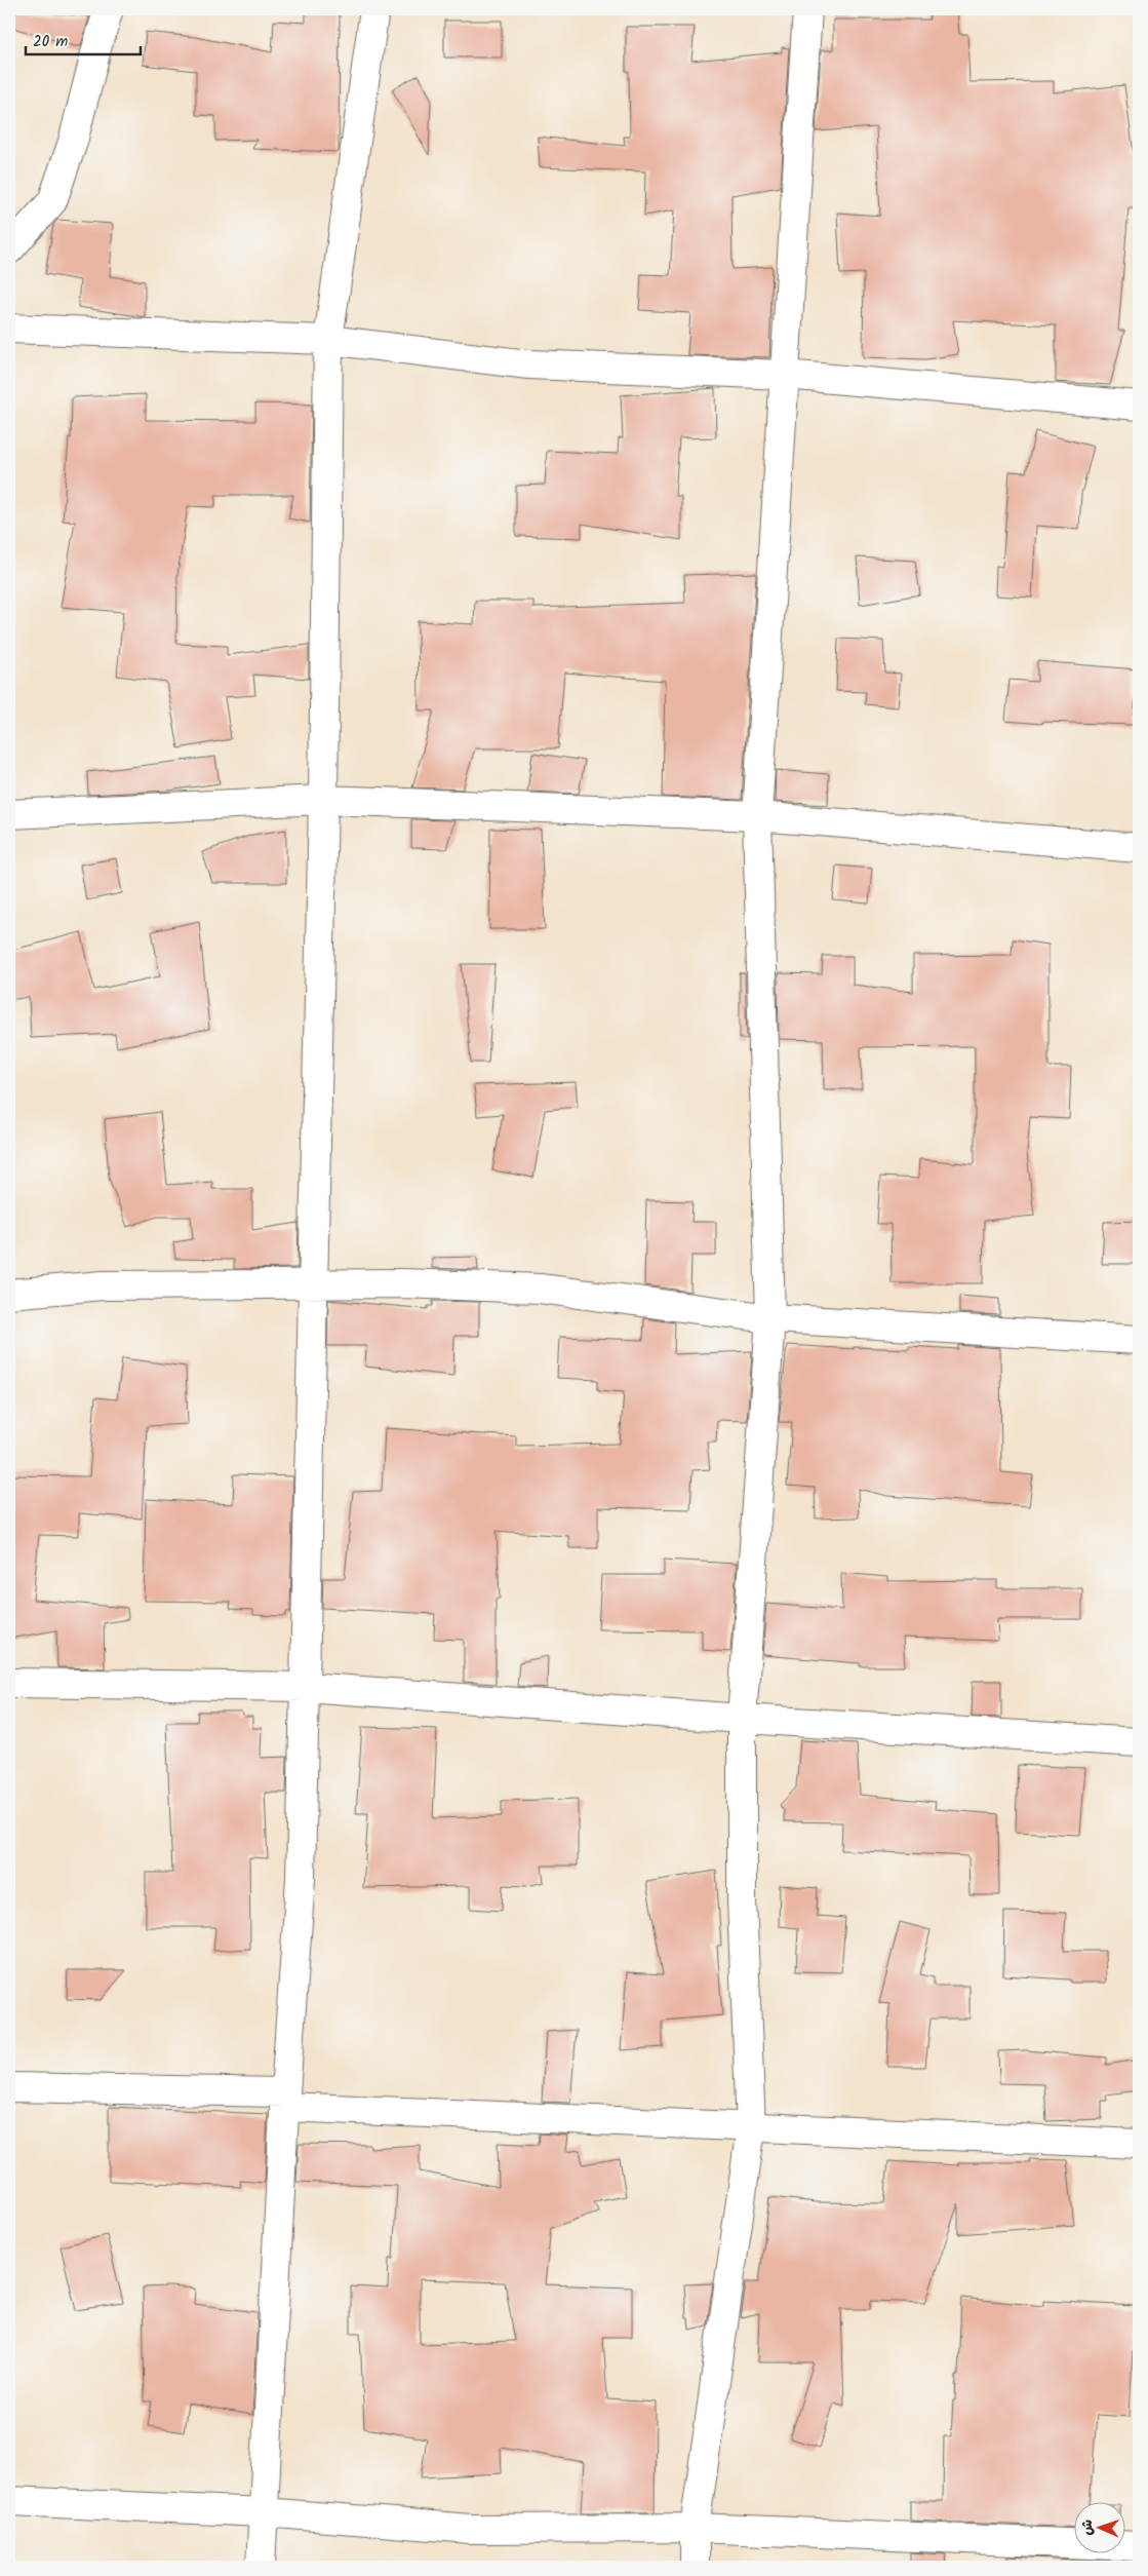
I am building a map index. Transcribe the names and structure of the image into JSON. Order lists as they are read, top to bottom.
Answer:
{
  "scale_bar": "20 m",
  "north": "left"
}
